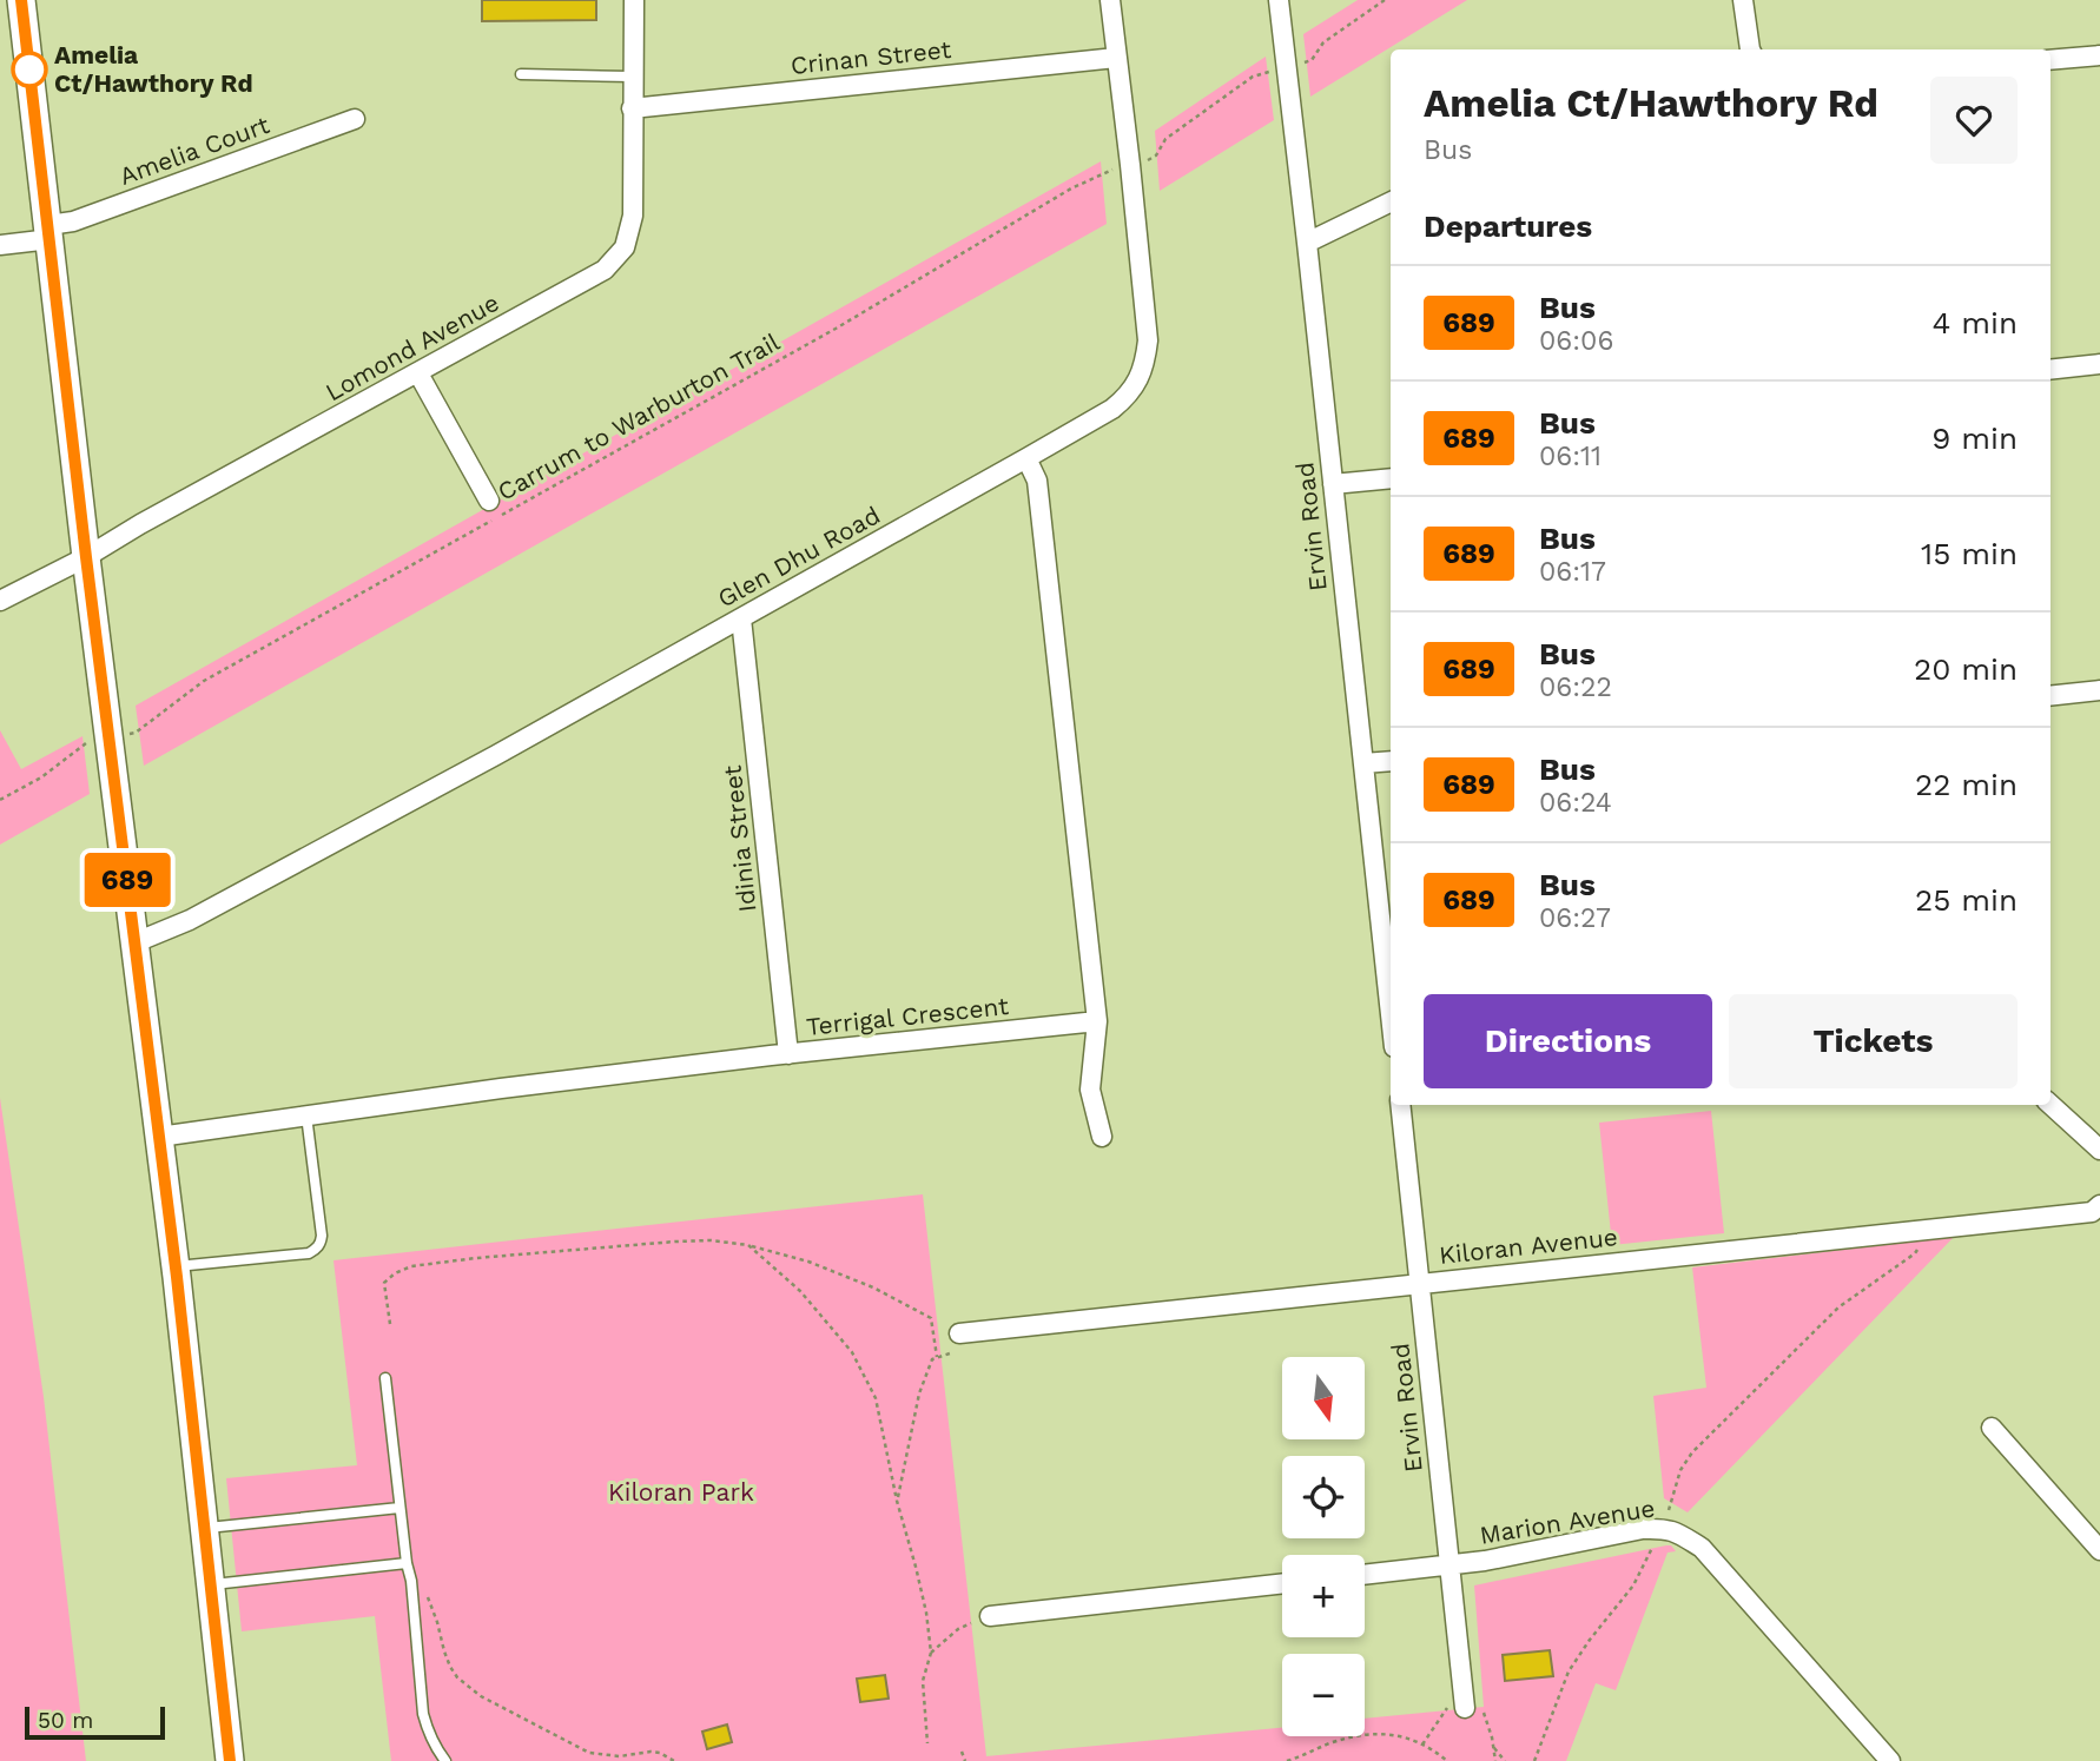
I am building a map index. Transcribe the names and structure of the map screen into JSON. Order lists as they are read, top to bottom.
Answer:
{
  "streets": {
    "street": [
      "Crinan Street",
      "Amelia Court",
      "Lomond Avenue",
      "Ervin Road",
      "Glen Dhu Road",
      "Idinia Street",
      "Terrigal Crescent",
      "Kiloran Avenue",
      "Marion Avenue"
    ],
    "path": ["Carrum to Warburton Trail"]
  },
  "crossings": [
    ["Crinan Street", "Lomond Avenue"],
    ["Crinan Street", "Glen Dhu Road"],
    ["Carrum to Warburton Trail", "Glen Dhu Road"],
    ["Ervin Road", "Kiloran Avenue"],
    ["Ervin Road", "Marion Avenue"],
    ["Glen Dhu Road", "Idinia Street"],
    ["Idinia Street", "Terrigal Crescent"]
  ],
  "parks": ["Kiloran Park"],
  "places": ["Amelia Ct/Hawthory Rd"],
  "lines": ["bus line 689"],
  "scale_bar": "50 m",
  "north": "bottom",
  "page": {
    "on_map": "689",
    "heading": [
      ["Amelia Ct/Hawthory Rd", "Bus"],
      "Departures"
    ],
    "list": [
      {
        "mark": "689",
        "name": "Bus",
        "note": "06:06",
        "value": "4 min"
      },
      {
        "mark": "689",
        "name": "Bus",
        "note": "06:11",
        "value": "9 min"
      },
      {
        "mark": "689",
        "name": "Bus",
        "note": "06:17",
        "value": "15 min"
      },
      {
        "mark": "689",
        "name": "Bus",
        "note": "06:22",
        "value": "20 min"
      },
      {
        "mark": "689",
        "name": "Bus",
        "note": "06:24",
        "value": "22 min"
      },
      {
        "mark": "689",
        "name": "Bus",
        "note": "06:27",
        "value": "25 min"
      }
    ],
    "buttons": ["Directions", "Tickets"],
    "map_buttons": ["+", "−"],
    "scale": "50 m"
  }
}
